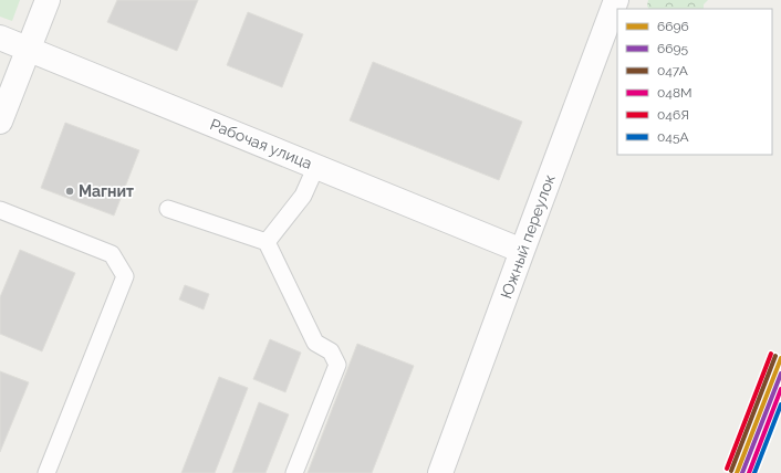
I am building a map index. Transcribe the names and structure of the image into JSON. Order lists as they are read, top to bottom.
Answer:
{
  "streets": {
    "street": ["Рабочая улица", "Южный переулок"]
  },
  "crossings": [
    ["Рабочая улица", "Южный переулок"]
  ],
  "places": ["Магнит"],
  "lines": [
    "transit line 046Я",
    "transit line 047А",
    "transit line 6696",
    "transit line 6695",
    "transit line 048М",
    "transit line 045А"
  ],
  "legend": [
    "6696",
    "6695",
    "047А",
    "048М",
    "046Я",
    "045А"
  ]
}
